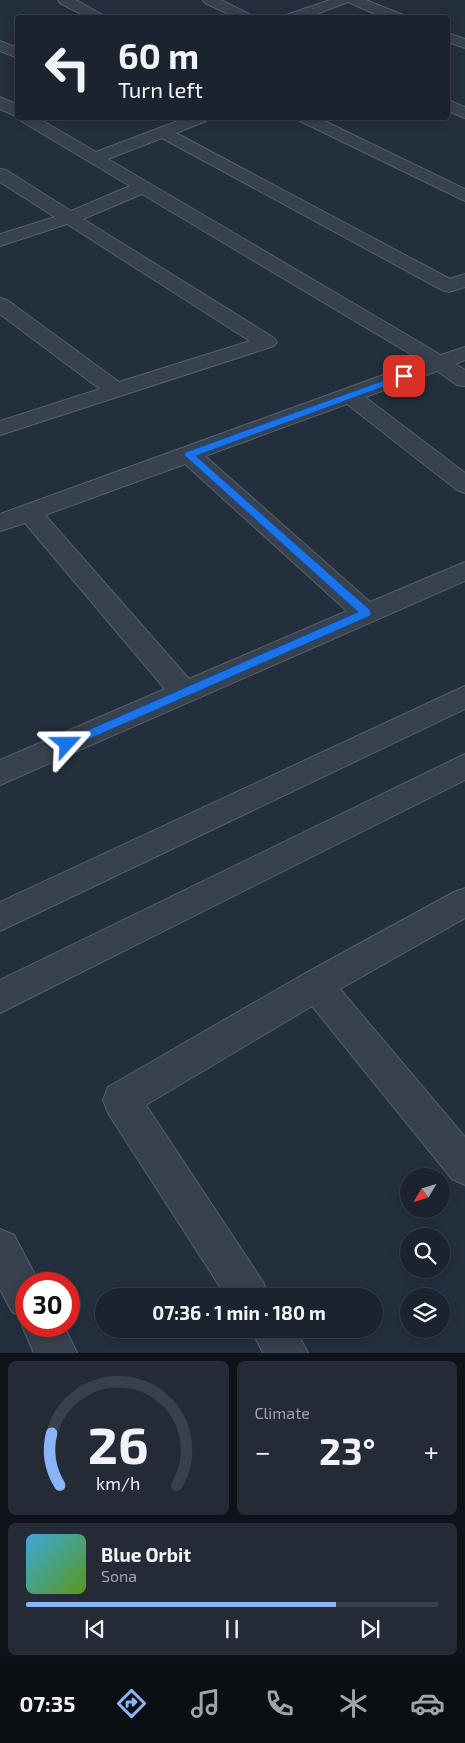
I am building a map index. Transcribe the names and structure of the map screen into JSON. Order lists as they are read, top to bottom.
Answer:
{
  "north": "bottom left",
  "page": {
    "turn": ["60 m", "Turn left"],
    "limit": "30",
    "trip": "07:36 · 1 min · 180 m",
    "tile": "Climate",
    "heat": ["−", "23°", "+"],
    "song": ["Blue Orbit", "Sona"],
    "tabs": "07:35",
    "gauge": ["26", "km/h"]
  }
}
